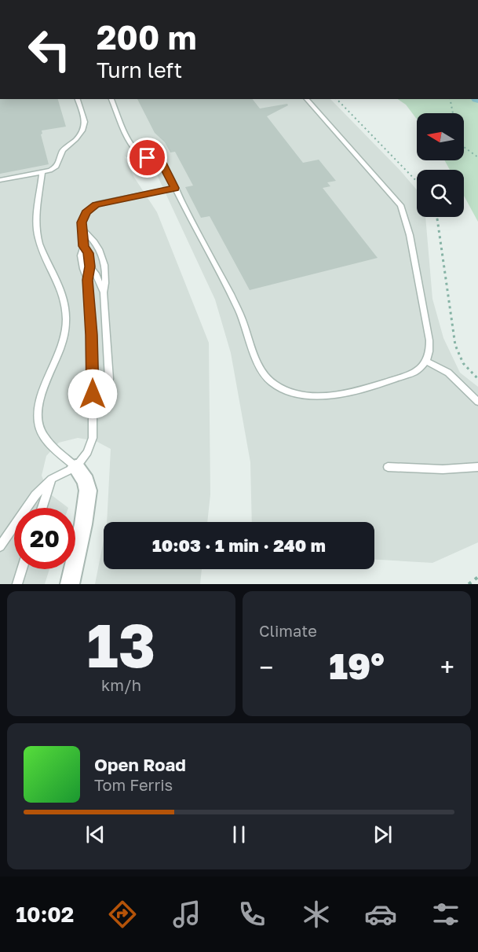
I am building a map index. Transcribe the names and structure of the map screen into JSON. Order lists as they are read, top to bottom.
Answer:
{
  "north": "left",
  "page": {
    "turn": ["200 m", "Turn left"],
    "limit": "20",
    "trip": "10:03 · 1 min · 240 m",
    "tile": [
      ["13", "km/h"],
      "Climate"
    ],
    "heat": ["−", "19°", "+"],
    "song": ["Open Road", "Tom Ferris"],
    "tabs": "10:02"
  }
}
